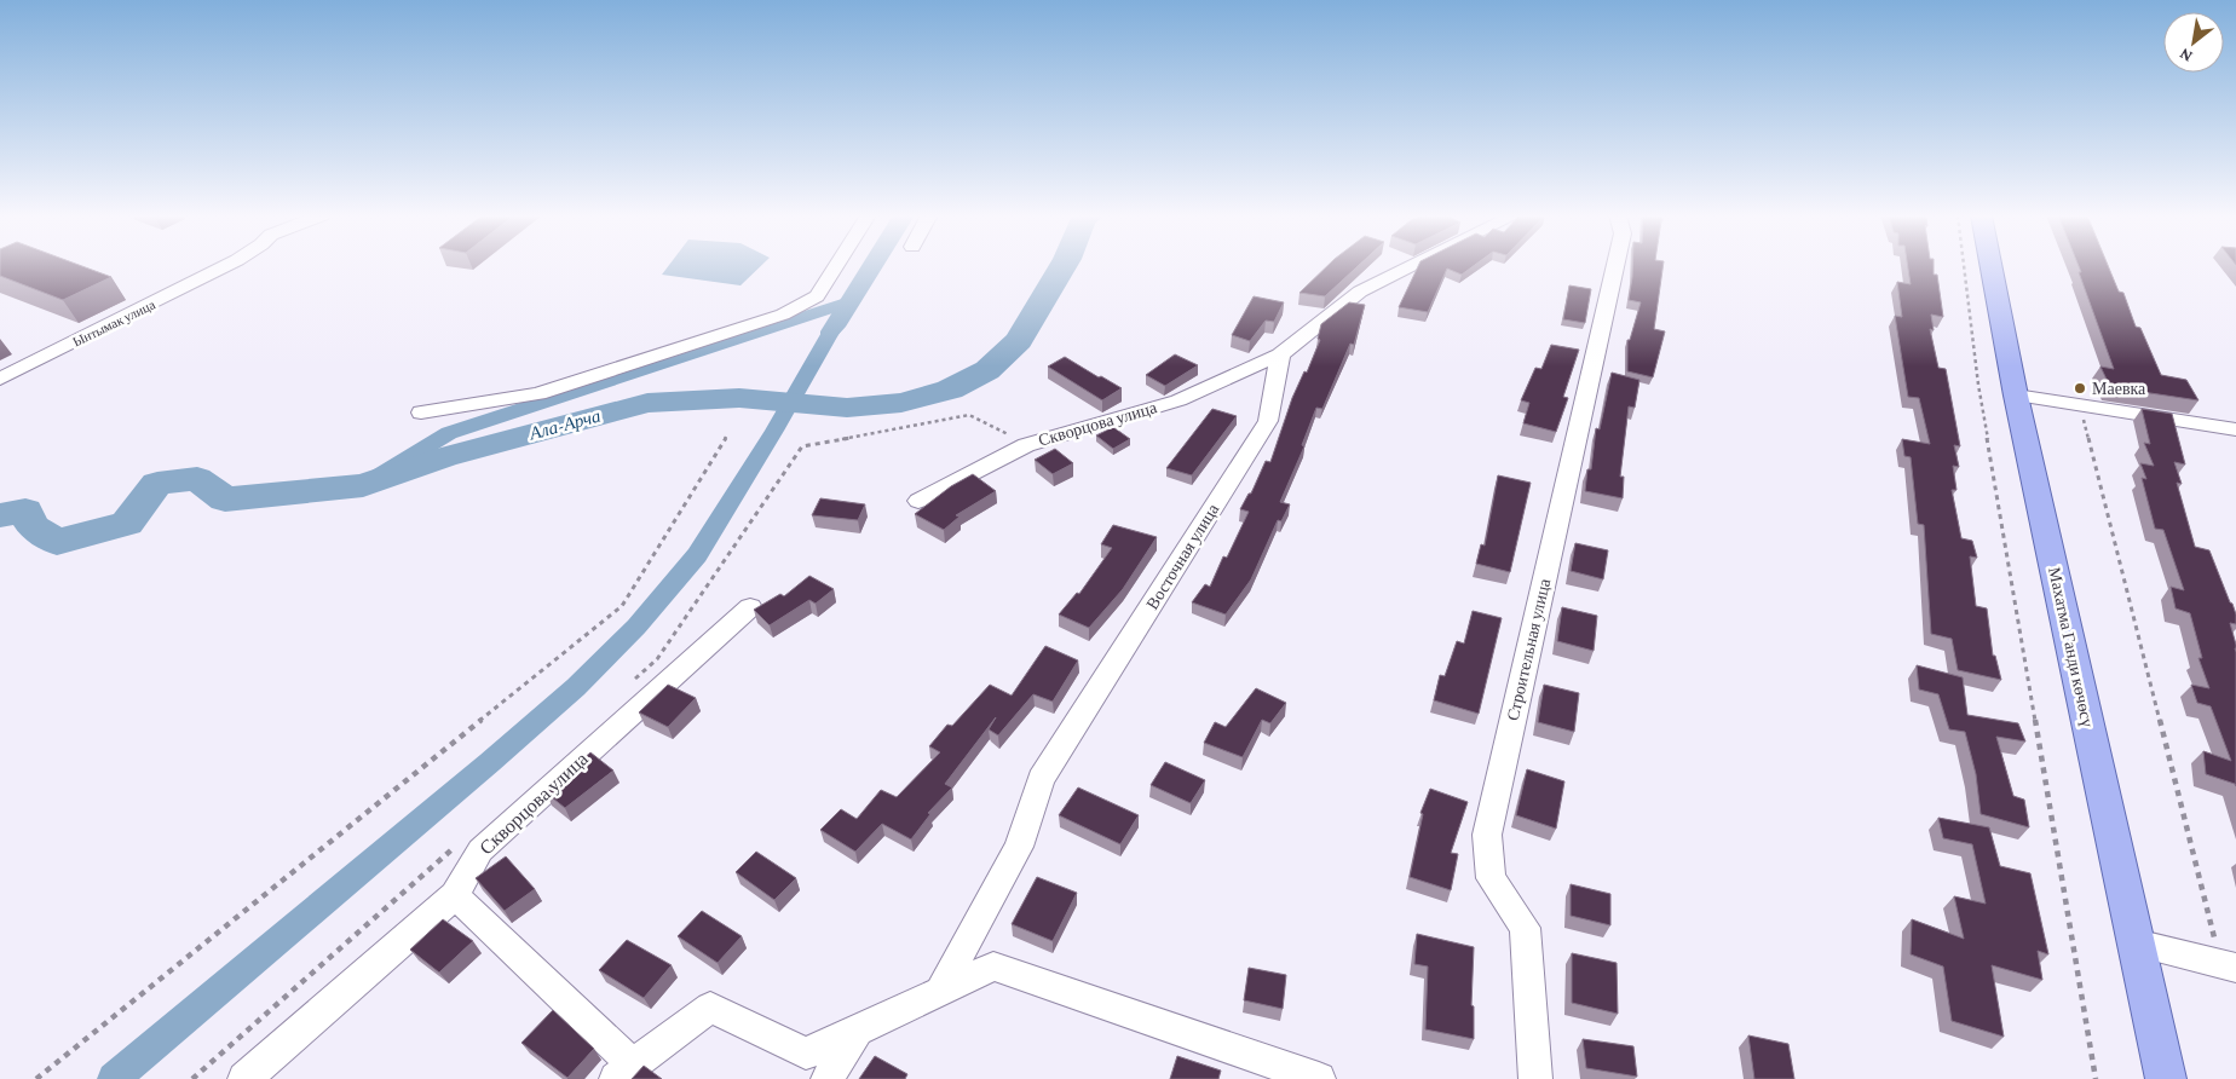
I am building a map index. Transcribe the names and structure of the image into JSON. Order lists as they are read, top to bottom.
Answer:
{
  "streets": {
    "main road": ["Махатма Ганди көчөсү"],
    "street": [
      "Ынтымак улица",
      "Скворцова улица",
      "Восточная улица",
      "Строительная улица"
    ]
  },
  "crossings": [
    ["Скворцова улица", "Восточная улица"]
  ],
  "water": ["Ала-Арча"],
  "places": ["Маевка"],
  "north": "bottom left"
}
